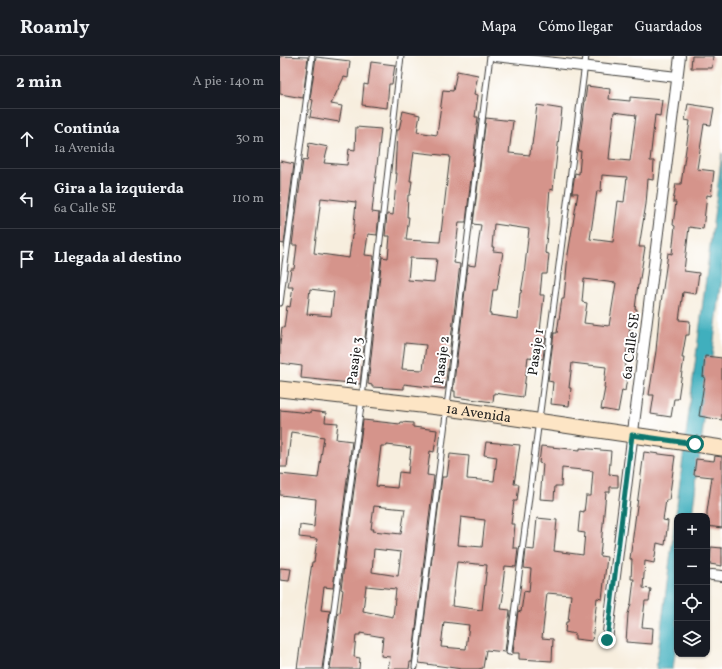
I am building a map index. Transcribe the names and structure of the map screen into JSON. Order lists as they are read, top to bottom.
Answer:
{
  "streets": {
    "street": ["6a Calle SE", "1a Avenida"],
    "lane": ["Pasaje 1", "Pasaje 2", "Pasaje 3"]
  },
  "crossings": [
    ["6a Calle SE", "1a Avenida"],
    ["Pasaje 1", "1a Avenida"],
    ["Pasaje 2", "1a Avenida"],
    ["Pasaje 3", "1a Avenida"]
  ],
  "page": {
    "header": "Roamly",
    "nav": ["Mapa", "Cómo llegar", "Guardados"],
    "heading": ["2 min", "A pie · 140 m"],
    "list": [
      ["Continúa", "1a Avenida", "30 m"],
      ["Gira a la izquierda", "6a Calle SE", "110 m"],
      "Llegada al destino"
    ],
    "map_buttons": ["+", "−"]
  }
}
